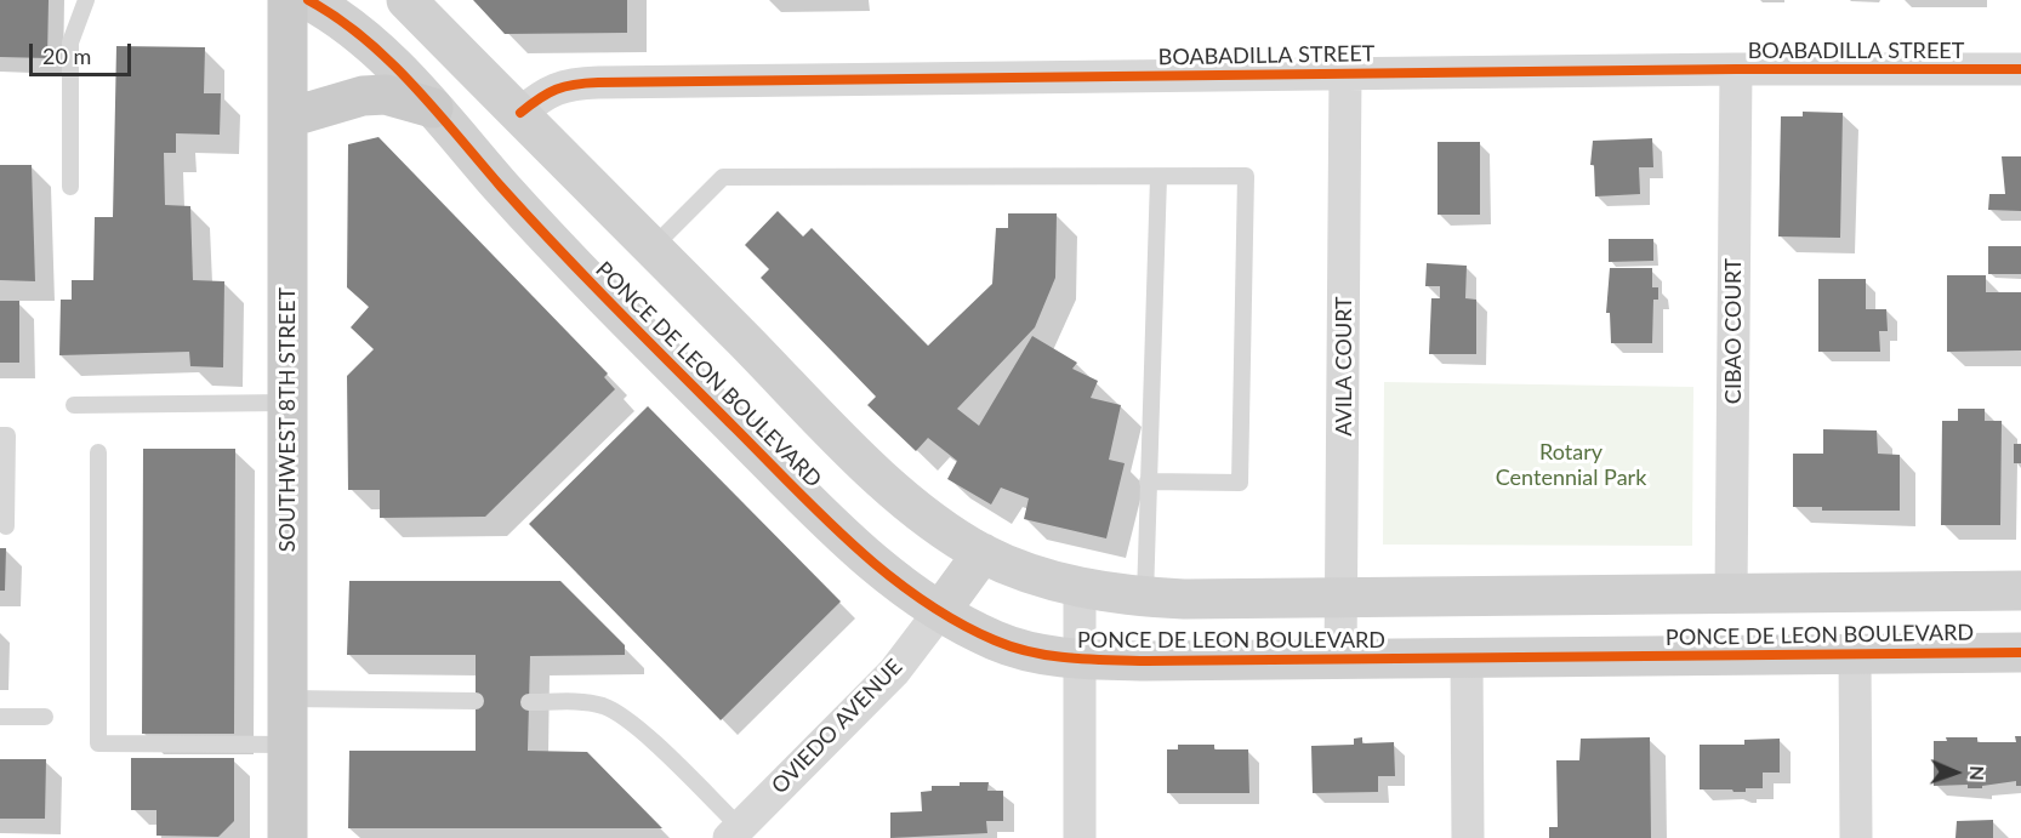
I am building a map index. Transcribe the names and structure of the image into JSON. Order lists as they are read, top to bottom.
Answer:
{
  "streets": {
    "main road": ["SOUTHWEST 8TH STREET"],
    "street": [
      "BOABADILLA STREET",
      "CIBAO COURT",
      "AVILA COURT",
      "PONCE DE LEON BOULEVARD",
      "OVIEDO AVENUE"
    ]
  },
  "crossings": [
    ["BOABADILLA STREET", "CIBAO COURT"],
    ["BOABADILLA STREET", "AVILA COURT"],
    ["BOABADILLA STREET", "PONCE DE LEON BOULEVARD"],
    ["CIBAO COURT", "PONCE DE LEON BOULEVARD"],
    ["AVILA COURT", "PONCE DE LEON BOULEVARD"],
    ["PONCE DE LEON BOULEVARD", "OVIEDO AVENUE"]
  ],
  "parks": ["Rotary Centennial Park"],
  "scale_bar": "20 m",
  "north": "right"
}
